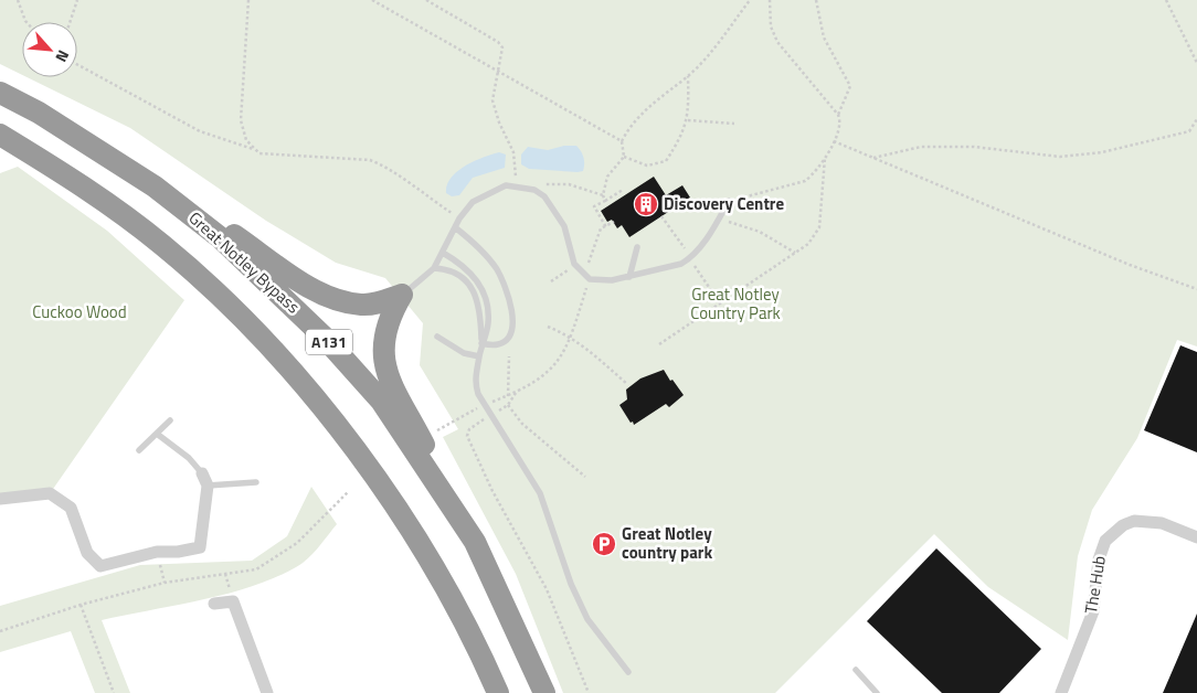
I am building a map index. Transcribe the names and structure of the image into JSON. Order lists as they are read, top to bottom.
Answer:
{
  "streets": {
    "highway": ["Great Notley Bypass", "A131"],
    "street": ["The Hub"]
  },
  "parks": ["Great Notley Country Park", "Cuckoo Wood"],
  "places": {
    "building": ["Discovery Centre"],
    "parking": ["Great Notley country park"]
  },
  "north": "bottom right"
}
